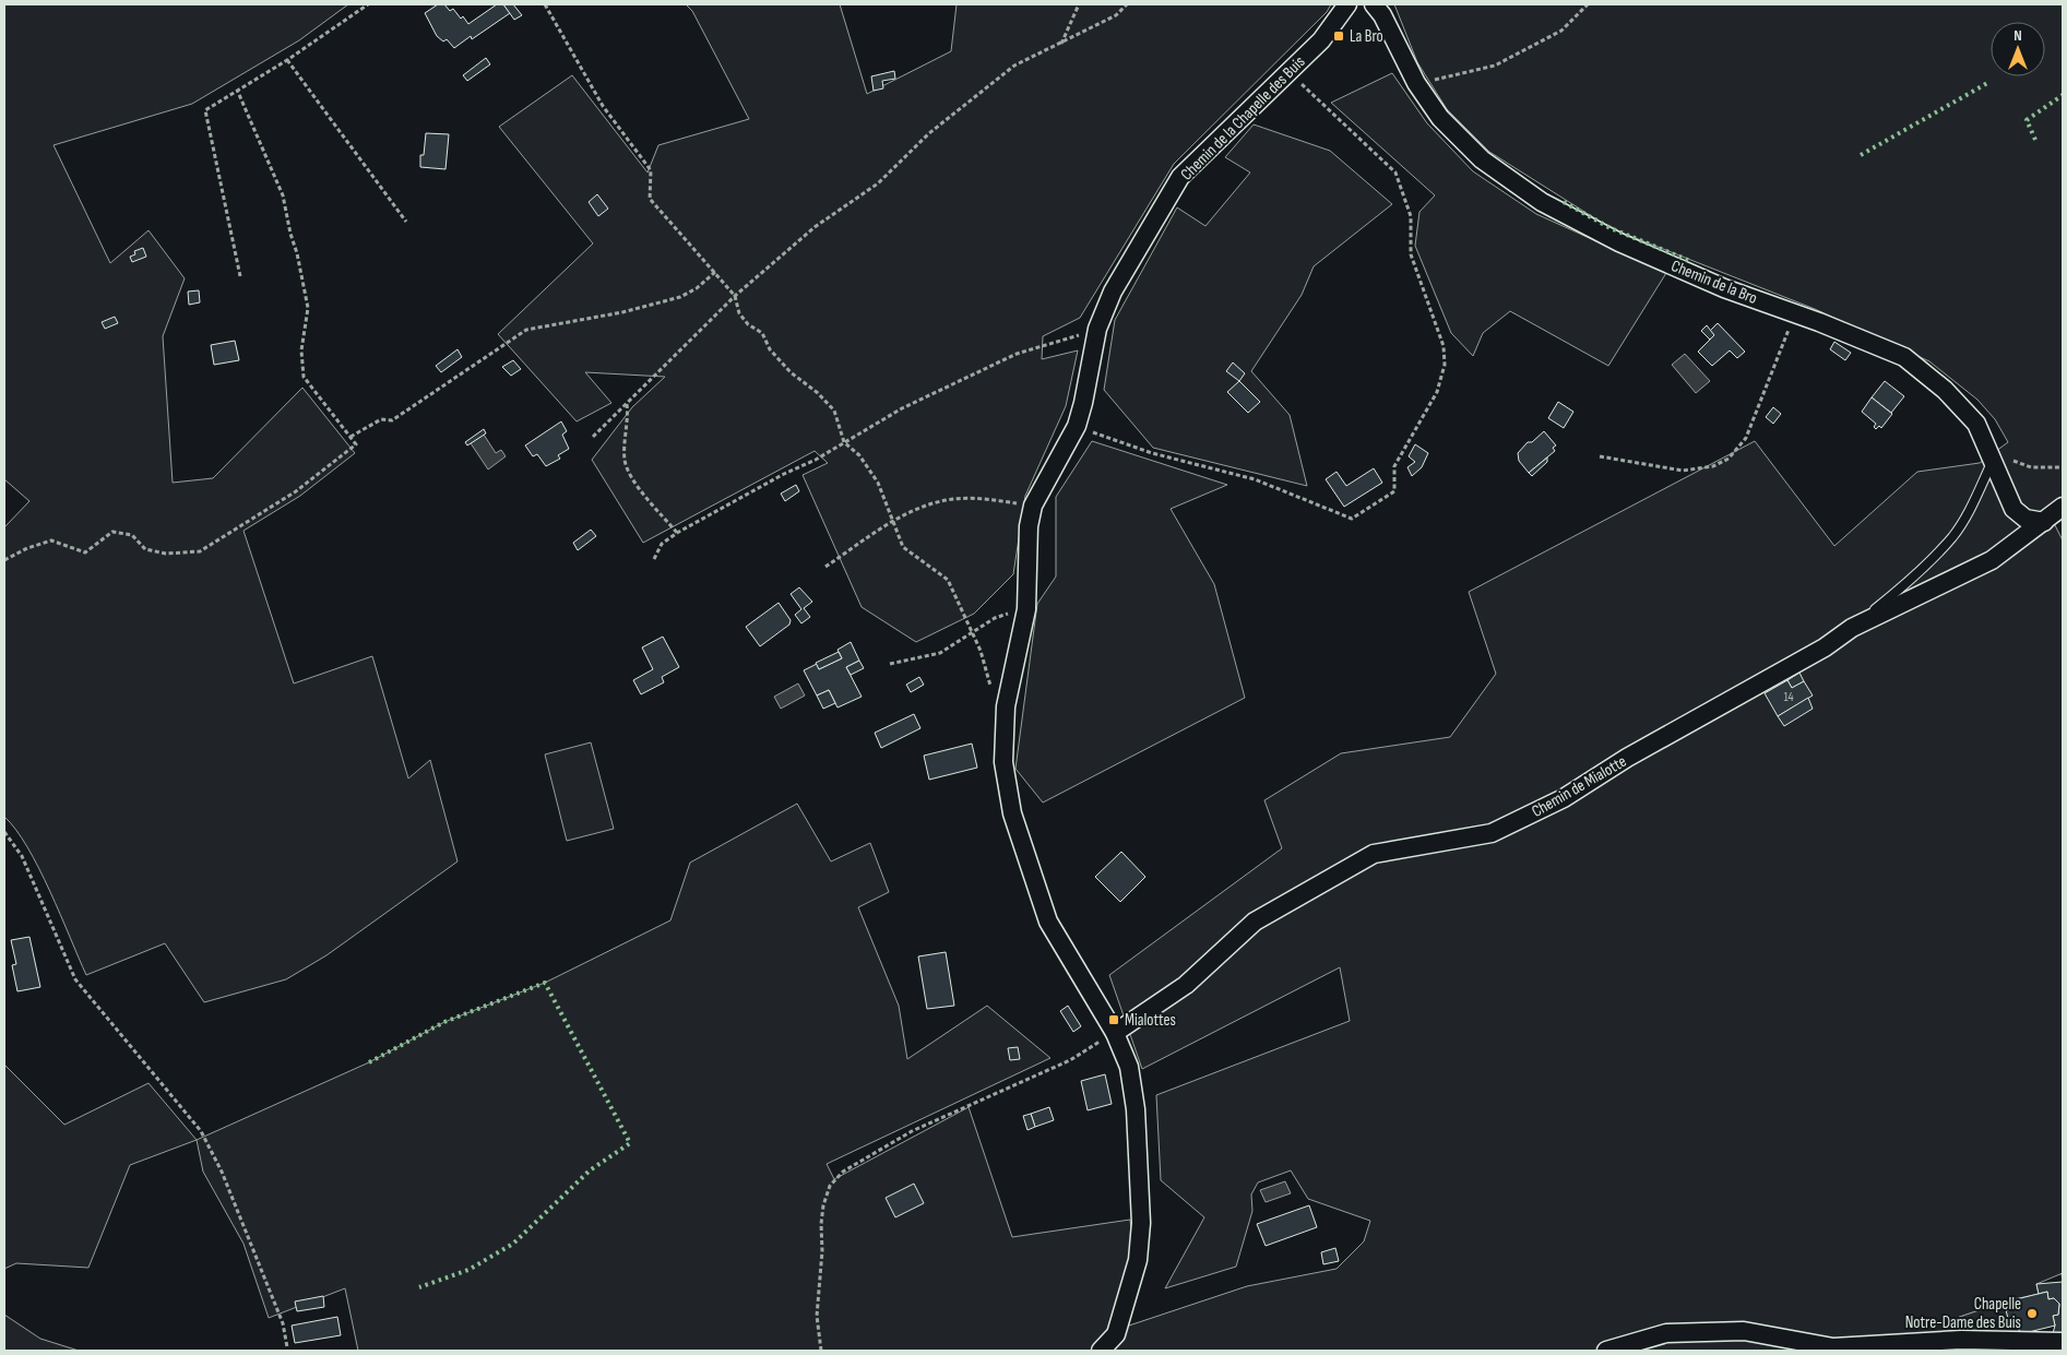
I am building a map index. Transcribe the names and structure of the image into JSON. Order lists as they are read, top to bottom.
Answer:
{
  "streets": {
    "street": ["Chemin de la Chapelle des Buis", "Chemin de la Bro", "Chemin de Mialotte"]
  },
  "crossings": [
    ["Chemin de la Chapelle des Buis", "Chemin de Mialotte"],
    ["Chemin de la Bro", "Chemin de Mialotte"]
  ],
  "places": {
    "transit": ["La Bro", "Mialottes"],
    "other": ["Chapelle Notre-Dame des Buis"]
  },
  "house_numbers": ["14"],
  "north": "top"
}
